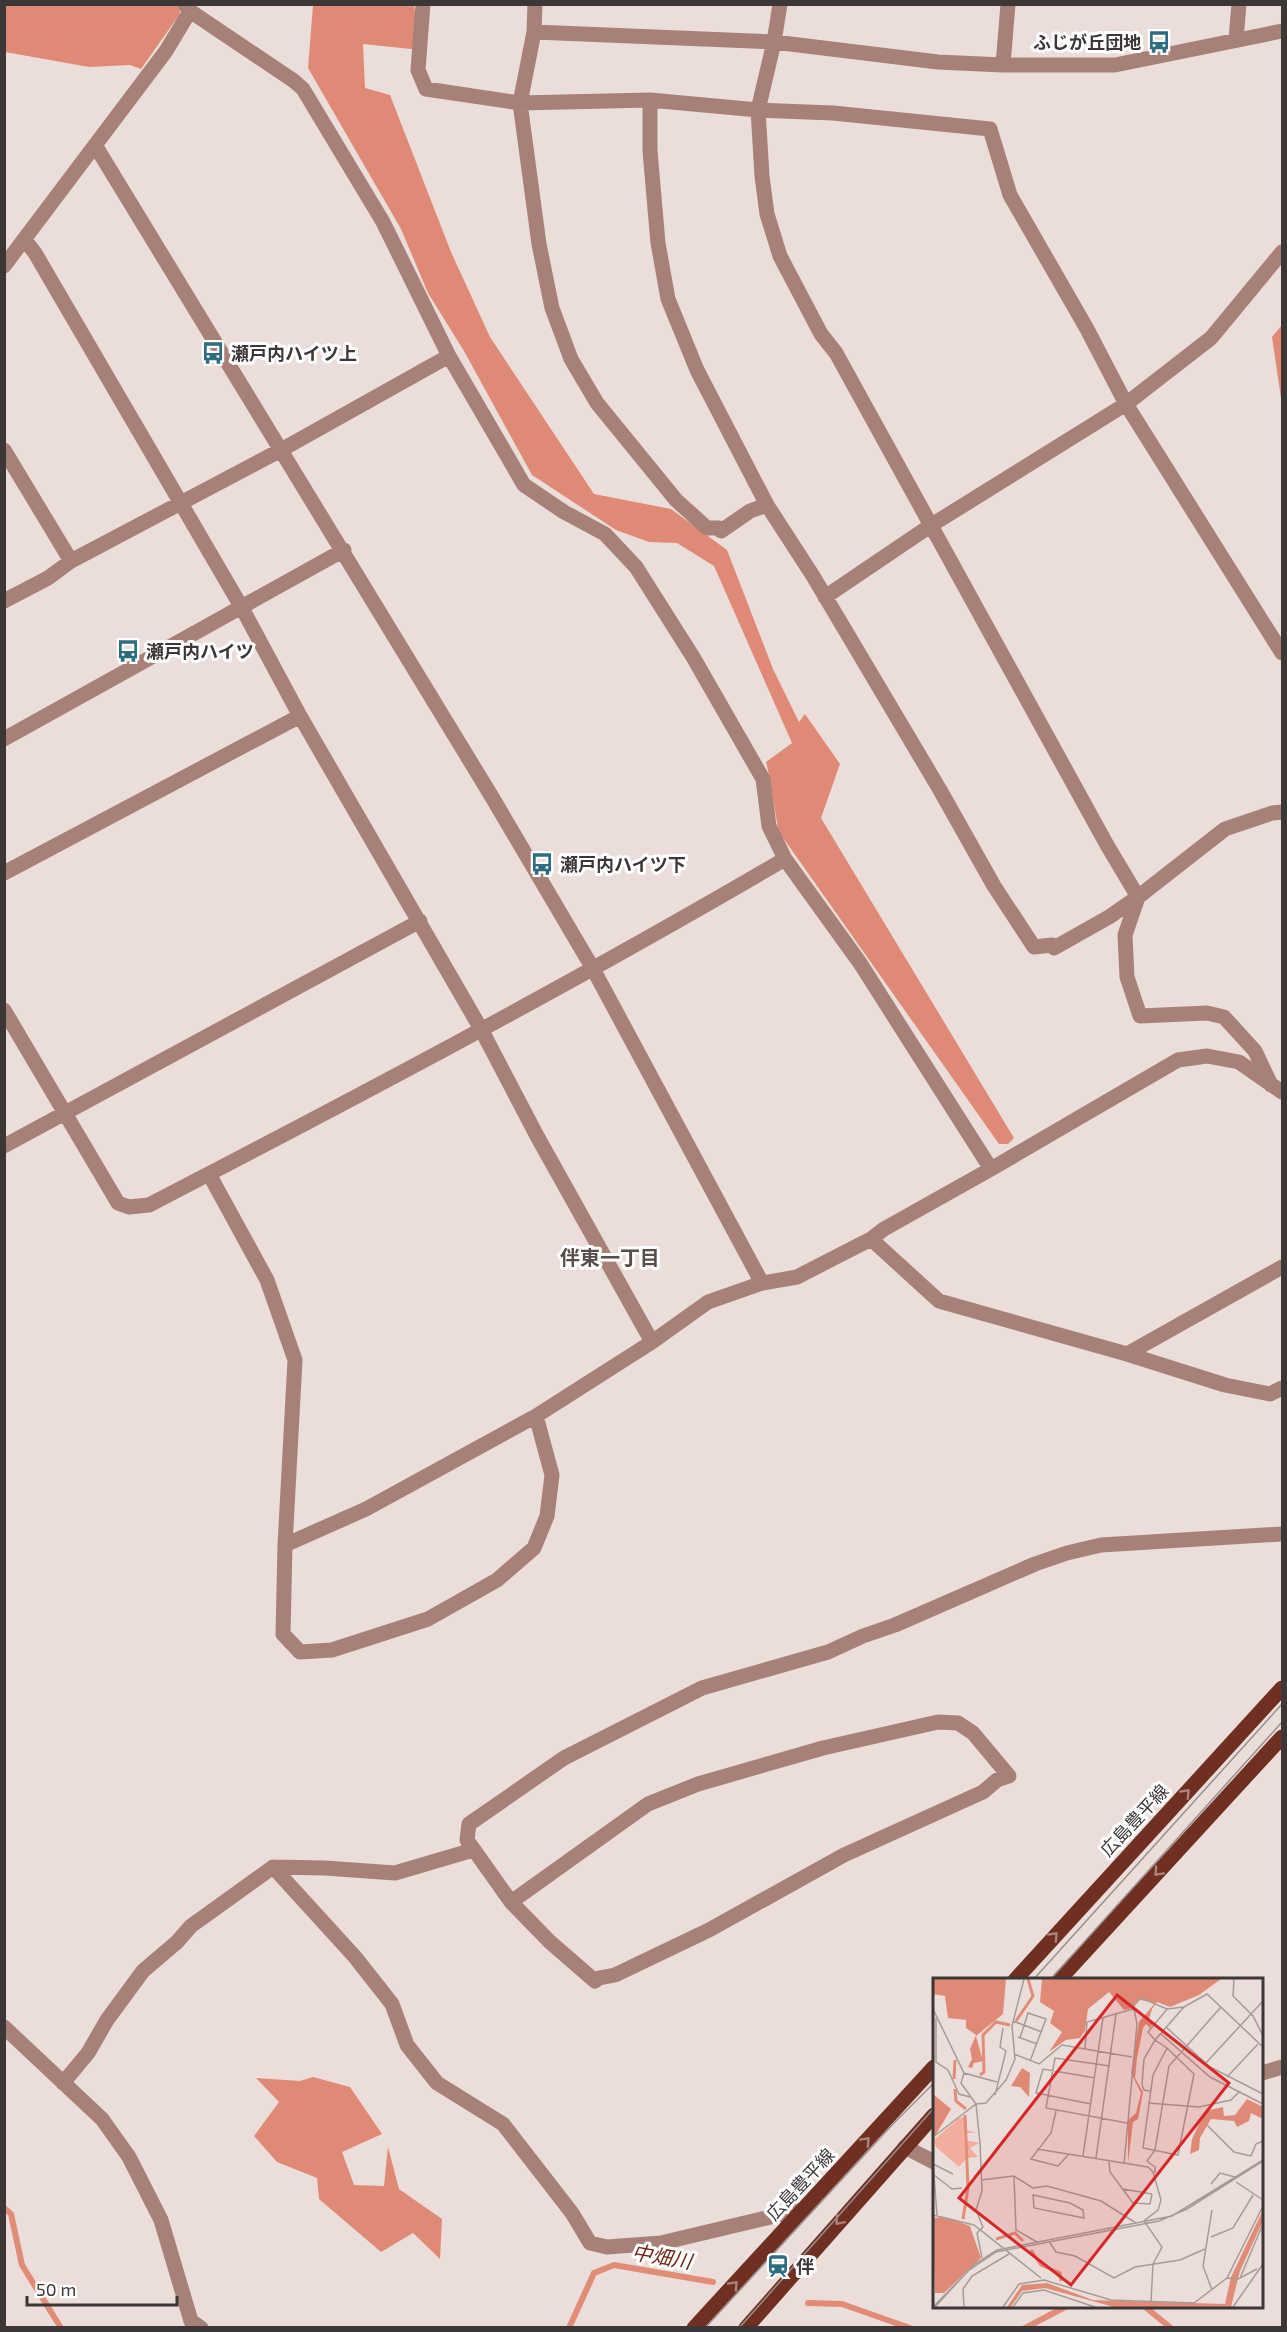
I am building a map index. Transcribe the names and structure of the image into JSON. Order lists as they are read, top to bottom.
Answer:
{
  "streets": {
    "main road": ["広島豊平線"]
  },
  "districts": ["伴東一丁目"],
  "water": ["中畑川"],
  "places": {
    "bus stop": [
      "ふじが丘団地",
      "瀬戸内ハイツ上",
      "瀬戸内ハイツ",
      "瀬戸内ハイツ下"
    ],
    "station": ["伴"]
  },
  "scale_bar": "50 m"
}
